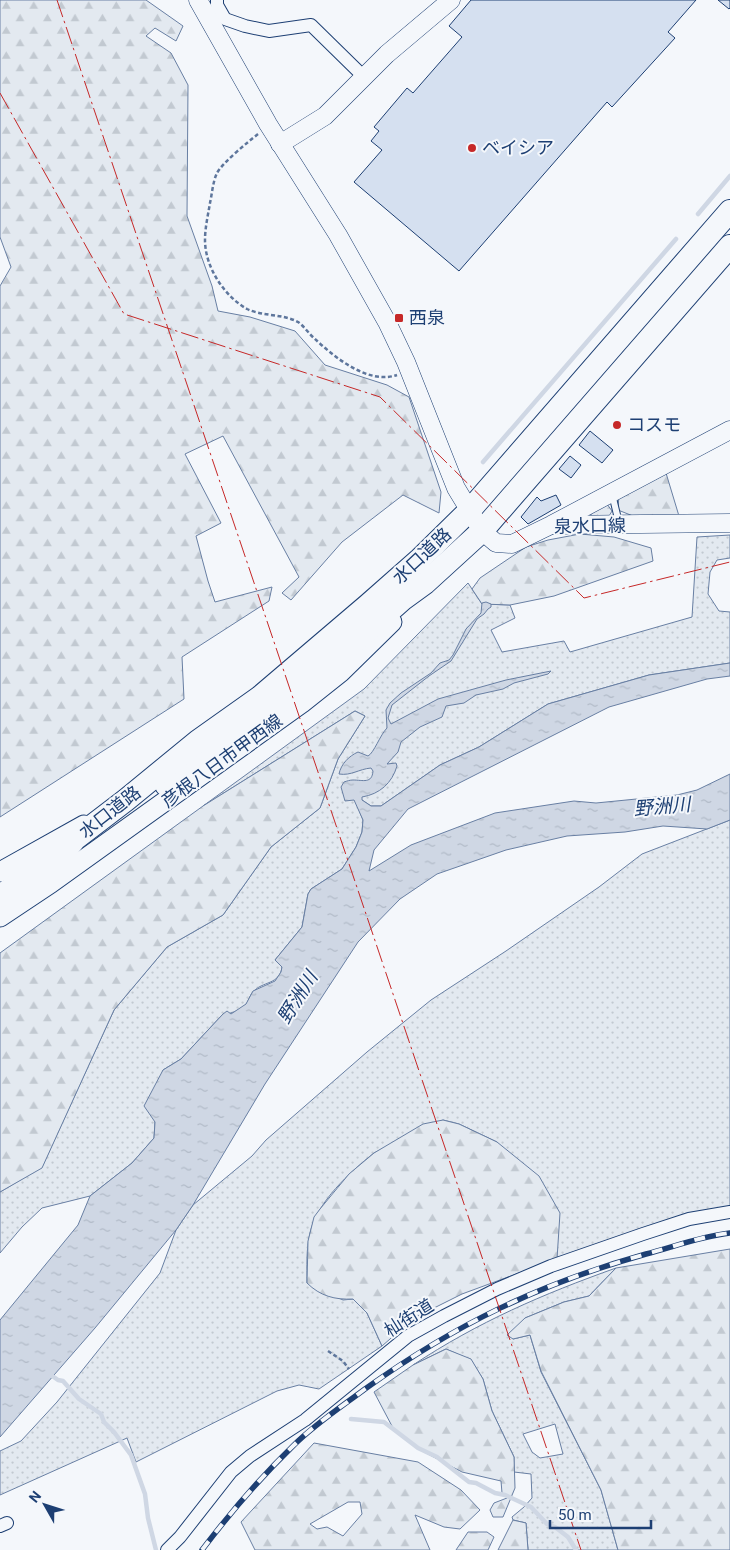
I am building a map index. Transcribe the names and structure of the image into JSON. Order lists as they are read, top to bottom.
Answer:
{
  "streets": {
    "highway": ["水口道路"],
    "main road": ["彦根八日市甲西線"],
    "street": ["泉水口線", "杣街道"]
  },
  "crossings": [
    ["泉水口線", "水口道路"],
    ["水口道路", "彦根八日市甲西線"]
  ],
  "water": ["野洲川"],
  "places": {
    "other": ["ベイシア", "コスモ"],
    "transit": ["西泉"]
  },
  "scale_bar": "50 m",
  "north": "top left"
}
